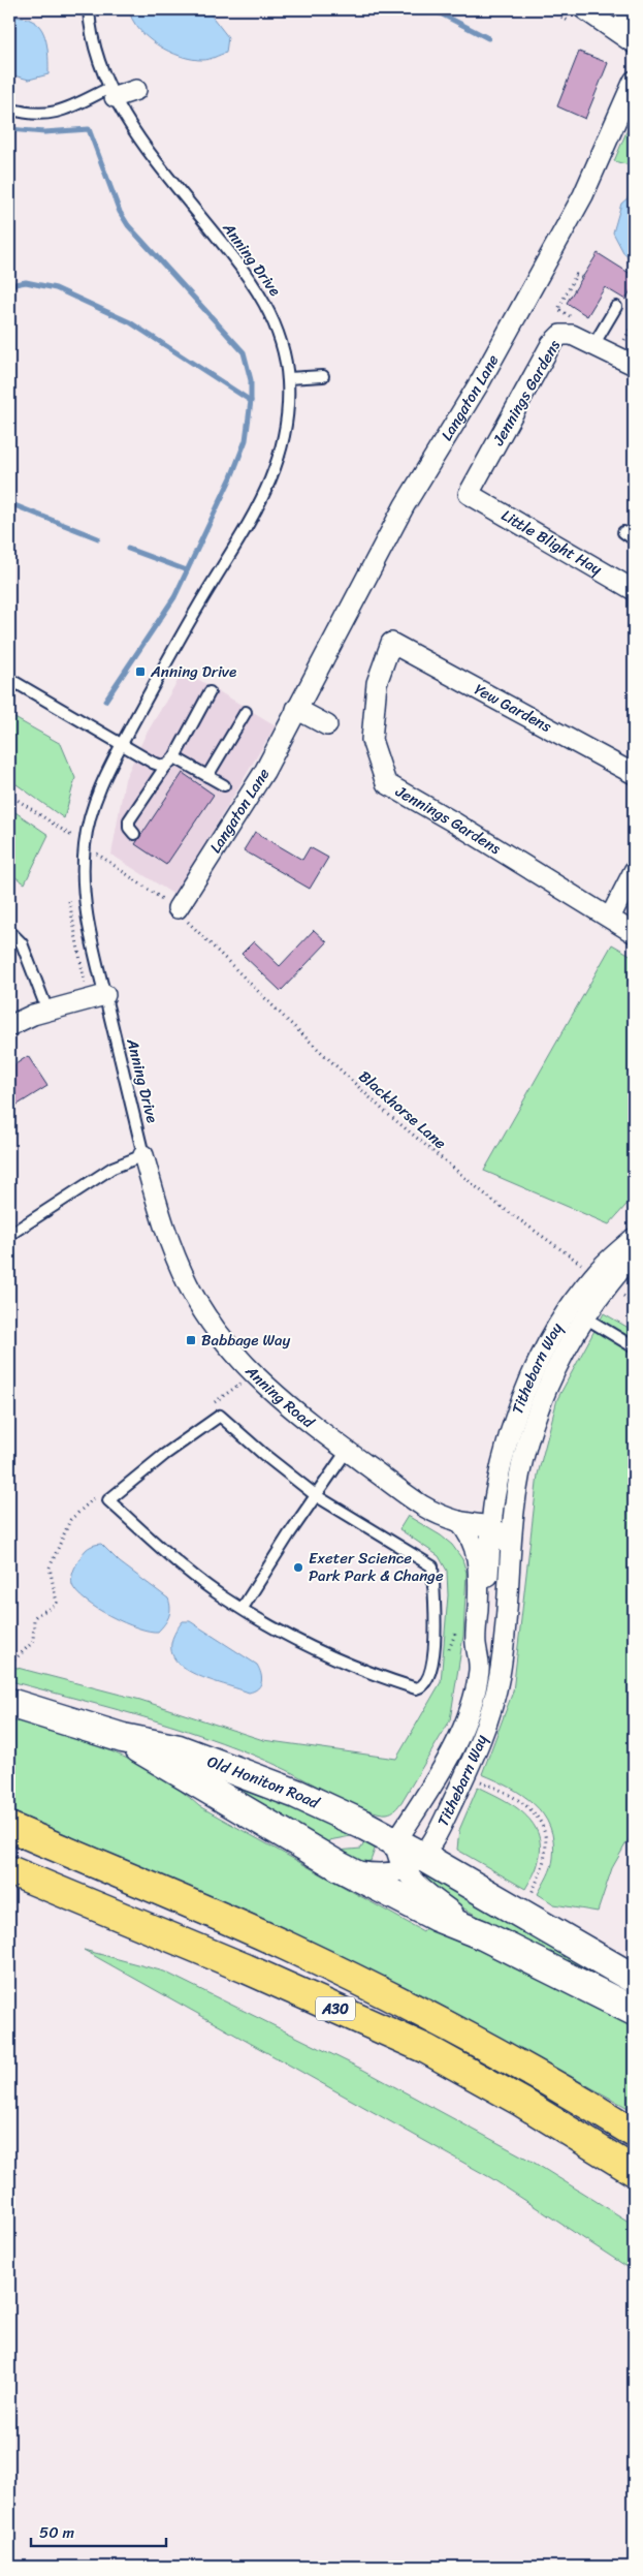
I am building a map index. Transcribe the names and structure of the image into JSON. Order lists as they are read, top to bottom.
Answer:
{
  "streets": {
    "highway": ["A30"],
    "street": [
      "Jennings Gardens",
      "Langaton Lane",
      "Little Blight Hay",
      "Yew Gardens",
      "Tithebarn Way",
      "Anning Road",
      "Old Honiton Road"
    ],
    "lane": ["Anning Drive"],
    "path": ["Blackhorse Lane"]
  },
  "crossings": [
    ["Anning Drive", "Anning Road"],
    ["Jennings Gardens", "Little Blight Hay"],
    ["Jennings Gardens", "Yew Gardens"],
    ["Langaton Lane", "Blackhorse Lane"],
    ["Blackhorse Lane", "Tithebarn Way"],
    ["Tithebarn Way", "Anning Road"],
    ["Tithebarn Way", "Old Honiton Road"]
  ],
  "places": {
    "transit": ["Anning Drive", "Babbage Way"],
    "other": ["Exeter Science Park Park & Change"]
  },
  "scale_bar": "50 m"
}
